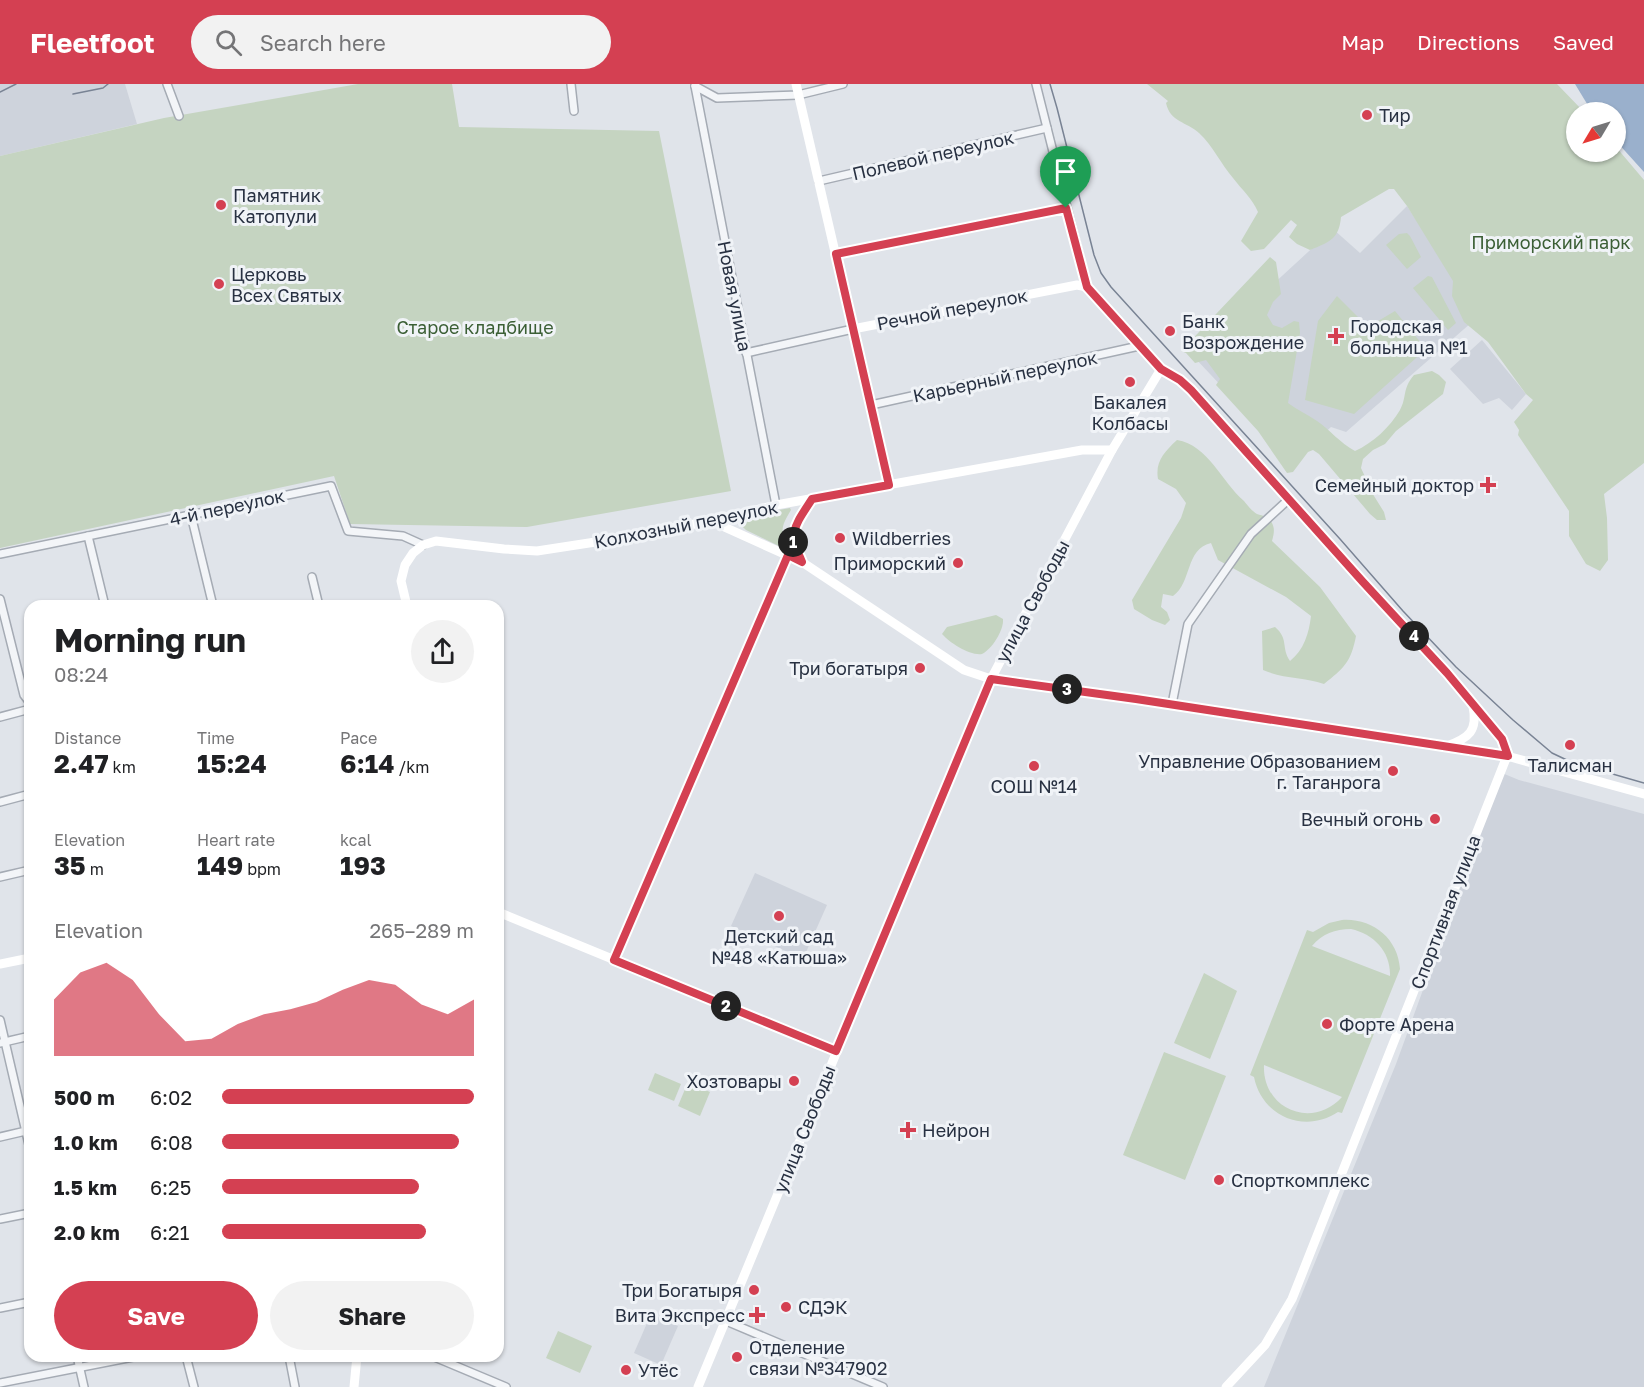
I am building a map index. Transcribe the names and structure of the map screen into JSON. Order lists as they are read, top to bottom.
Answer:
{
  "streets": {
    "main road": [
      "Речной переулок",
      "Колхозный переулок",
      "улица Свободы",
      "Спортивная улица"
    ],
    "street": [
      "Полевой переулок",
      "Новая улица",
      "Карьерный переулок",
      "4-й переулок"
    ]
  },
  "crossings": [
    ["Новая улица", "Речной переулок"],
    ["Новая улица", "Колхозный переулок"],
    ["4-й переулок", "Колхозный переулок"],
    ["Колхозный переулок", "улица Свободы"]
  ],
  "parks": ["Приморский парк", "Старое кладбище"],
  "places": {
    "other": [
      "Тир",
      "Памятник Катопули",
      "Церковь Всех Святых",
      "Банк Возрождение",
      "Бакалея Колбасы",
      "Wildberries",
      "Приморский",
      "Три богатыря",
      "Талисман",
      "СОШ №14",
      "Управление Образованием г. Таганрога",
      "Вечный огонь",
      "Детский сад №48 «Катюша»",
      "Форте Арена",
      "Хозтовары",
      "Спорткомплекс",
      "Три Богатыря",
      "СДЭК",
      "Отделение связи №347902",
      "Утёс"
    ],
    "health": [
      "Городская больница №1",
      "Семейный доктор",
      "Нейрон",
      "Вита Экспресс"
    ]
  },
  "north": "bottom left",
  "page": {
    "header": "Fleetfoot",
    "search": "Search here",
    "nav": ["Map", "Directions", "Saved"],
    "pins": [
      "1",
      "4",
      "3",
      "2"
    ],
    "heading": ["Morning run", "08:24"],
    "stats": [
      ["Distance", "2.47 km"],
      ["Time", "15:24"],
      ["Pace", "6:14 /km"],
      ["Elevation", "35 m"],
      ["Heart rate", "149 bpm"],
      ["kcal", "193"]
    ],
    "chart": ["Elevation", "265–289 m"],
    "list": [
      {
        "name": "500 m",
        "note": "6:02"
      },
      {
        "name": "1.0 km",
        "note": "6:08"
      },
      {
        "name": "1.5 km",
        "note": "6:25"
      },
      {
        "name": "2.0 km",
        "note": "6:21"
      }
    ],
    "buttons": ["Save", "Share"]
  }
}
